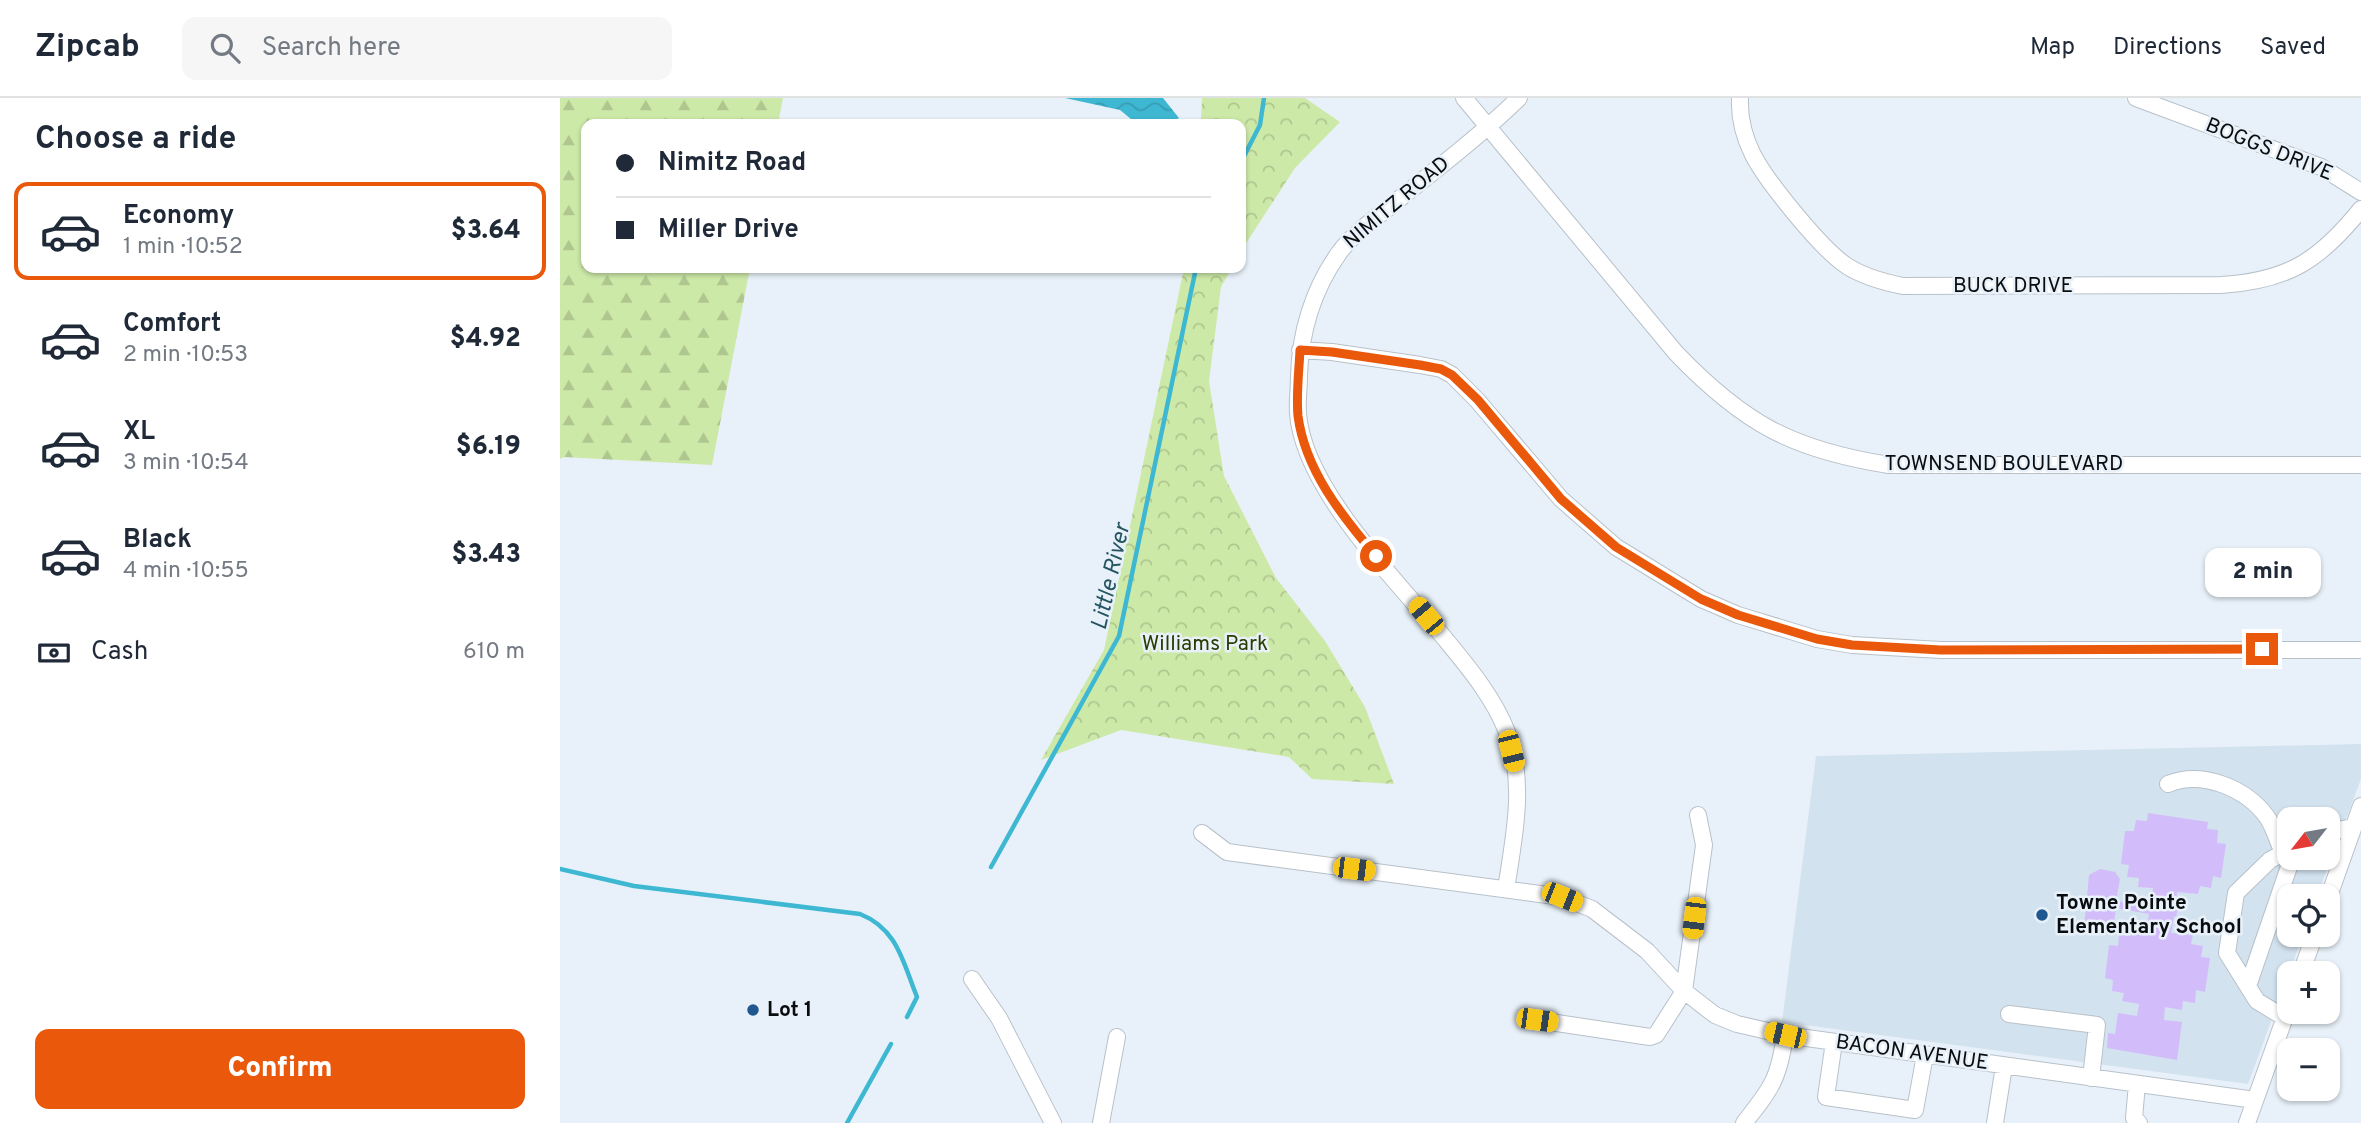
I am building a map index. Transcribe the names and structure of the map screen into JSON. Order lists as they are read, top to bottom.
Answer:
{
  "streets": {
    "street": [
      "BOGGS DRIVE",
      "NIMITZ ROAD",
      "BUCK DRIVE",
      "TOWNSEND BOULEVARD",
      "BACON AVENUE"
    ]
  },
  "crossings": [
    ["NIMITZ ROAD", "TOWNSEND BOULEVARD"],
    ["NIMITZ ROAD", "BACON AVENUE"]
  ],
  "water": ["Little River"],
  "parks": ["Williams Park"],
  "places": ["Towne Pointe Elementary School", "Lot 1"],
  "north": "bottom left",
  "page": {
    "header": "Zipcab",
    "search": "Search here",
    "nav": ["Map", "Directions", "Saved"],
    "heading": "Choose a ride",
    "banner": ["Nimitz Road", "Miller Drive"],
    "list": [
      {
        "name": "Economy",
        "note": "1 min · 10:52",
        "value": "$3.64"
      },
      {
        "name": "Comfort",
        "note": "2 min · 10:53",
        "value": "$4.92"
      },
      {
        "name": "XL",
        "note": "3 min · 10:54",
        "value": "$6.19"
      },
      {
        "name": "Black",
        "note": "4 min · 10:55",
        "value": "$3.43"
      }
    ],
    "bubble": "2 min",
    "pay": ["Cash", "610 m"],
    "map_buttons": ["+", "−"],
    "buttons": "Confirm"
  }
}
